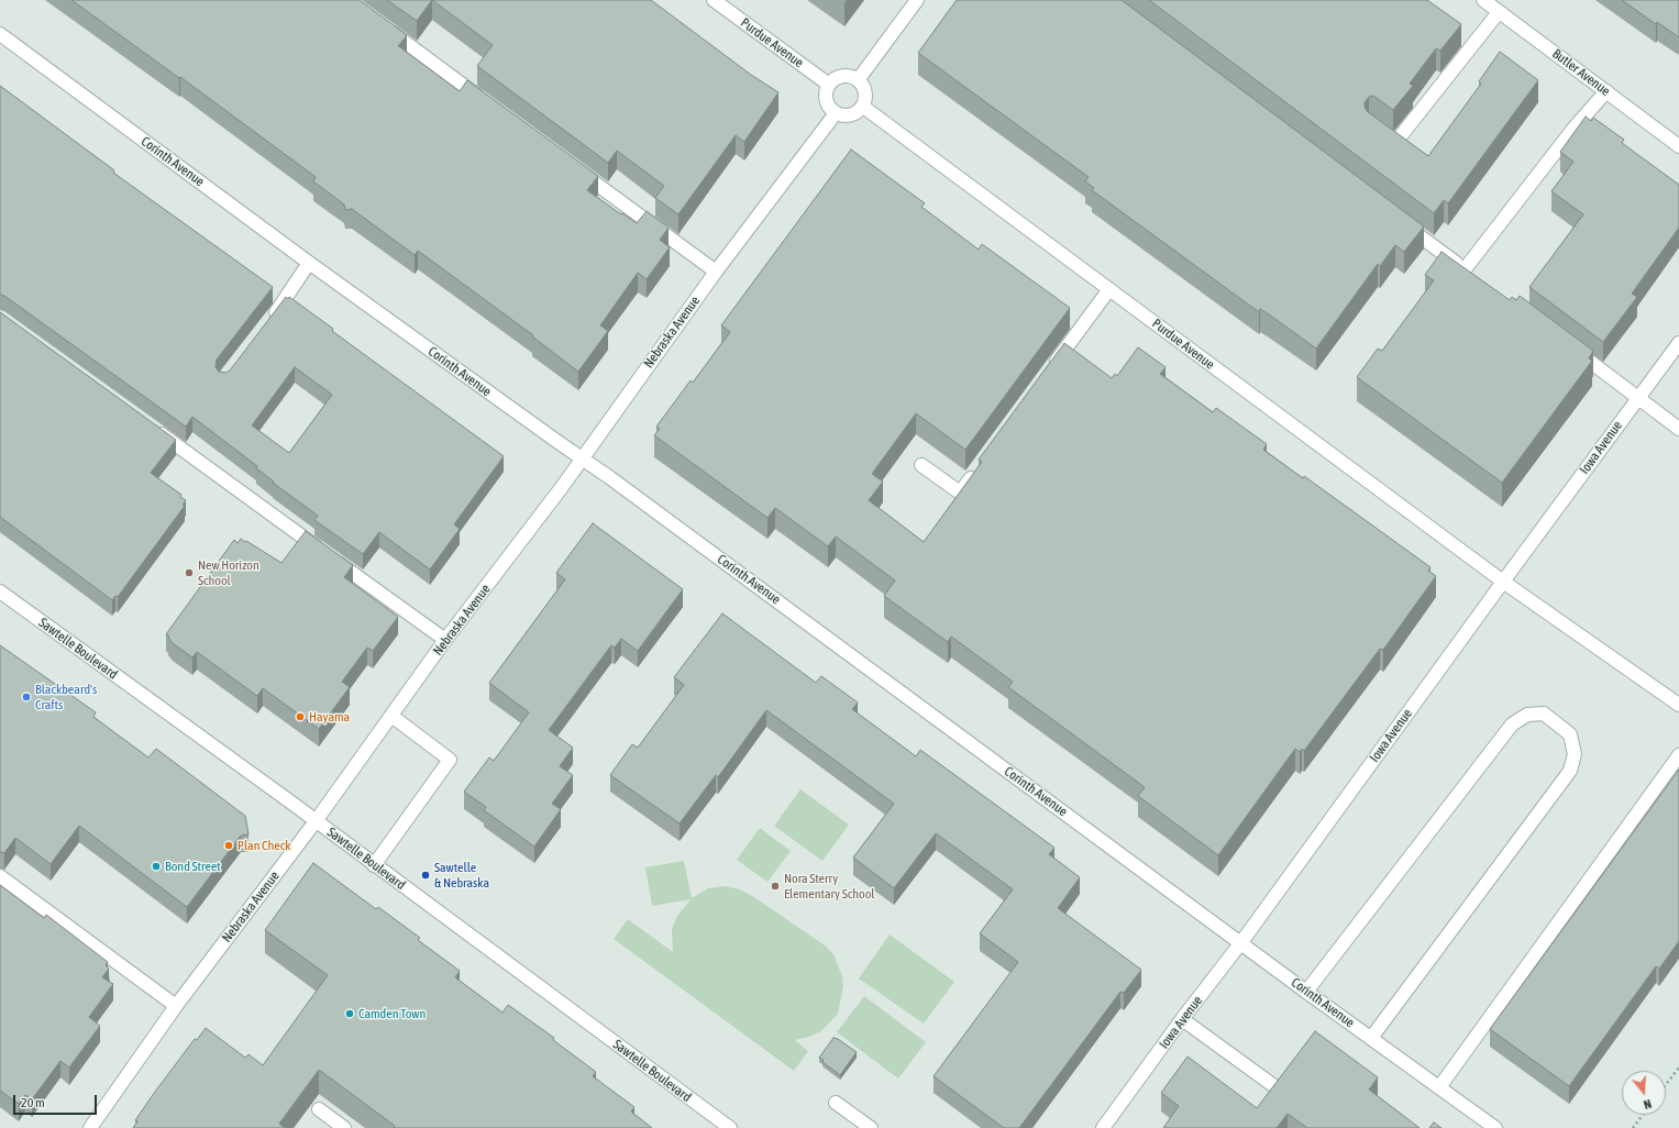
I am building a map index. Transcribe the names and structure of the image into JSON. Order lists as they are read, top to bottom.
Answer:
{
  "streets": {
    "street": [
      "Purdue Avenue",
      "Butler Avenue",
      "Corinth Avenue",
      "Nebraska Avenue",
      "Iowa Avenue",
      "Sawtelle Boulevard"
    ]
  },
  "crossings": [
    ["Purdue Avenue", "Nebraska Avenue"],
    ["Purdue Avenue", "Iowa Avenue"],
    ["Corinth Avenue", "Nebraska Avenue"],
    ["Corinth Avenue", "Iowa Avenue"],
    ["Nebraska Avenue", "Sawtelle Boulevard"]
  ],
  "places": [
    "New Horizon School",
    "Blackbeard's Crafts",
    "Hayama",
    "Plan Check",
    "Bond Street",
    "Sawtelle & Nebraska",
    "Nora Sterry Elementary School",
    "Camden Town"
  ],
  "scale_bar": "20 m",
  "north": "bottom"
}
